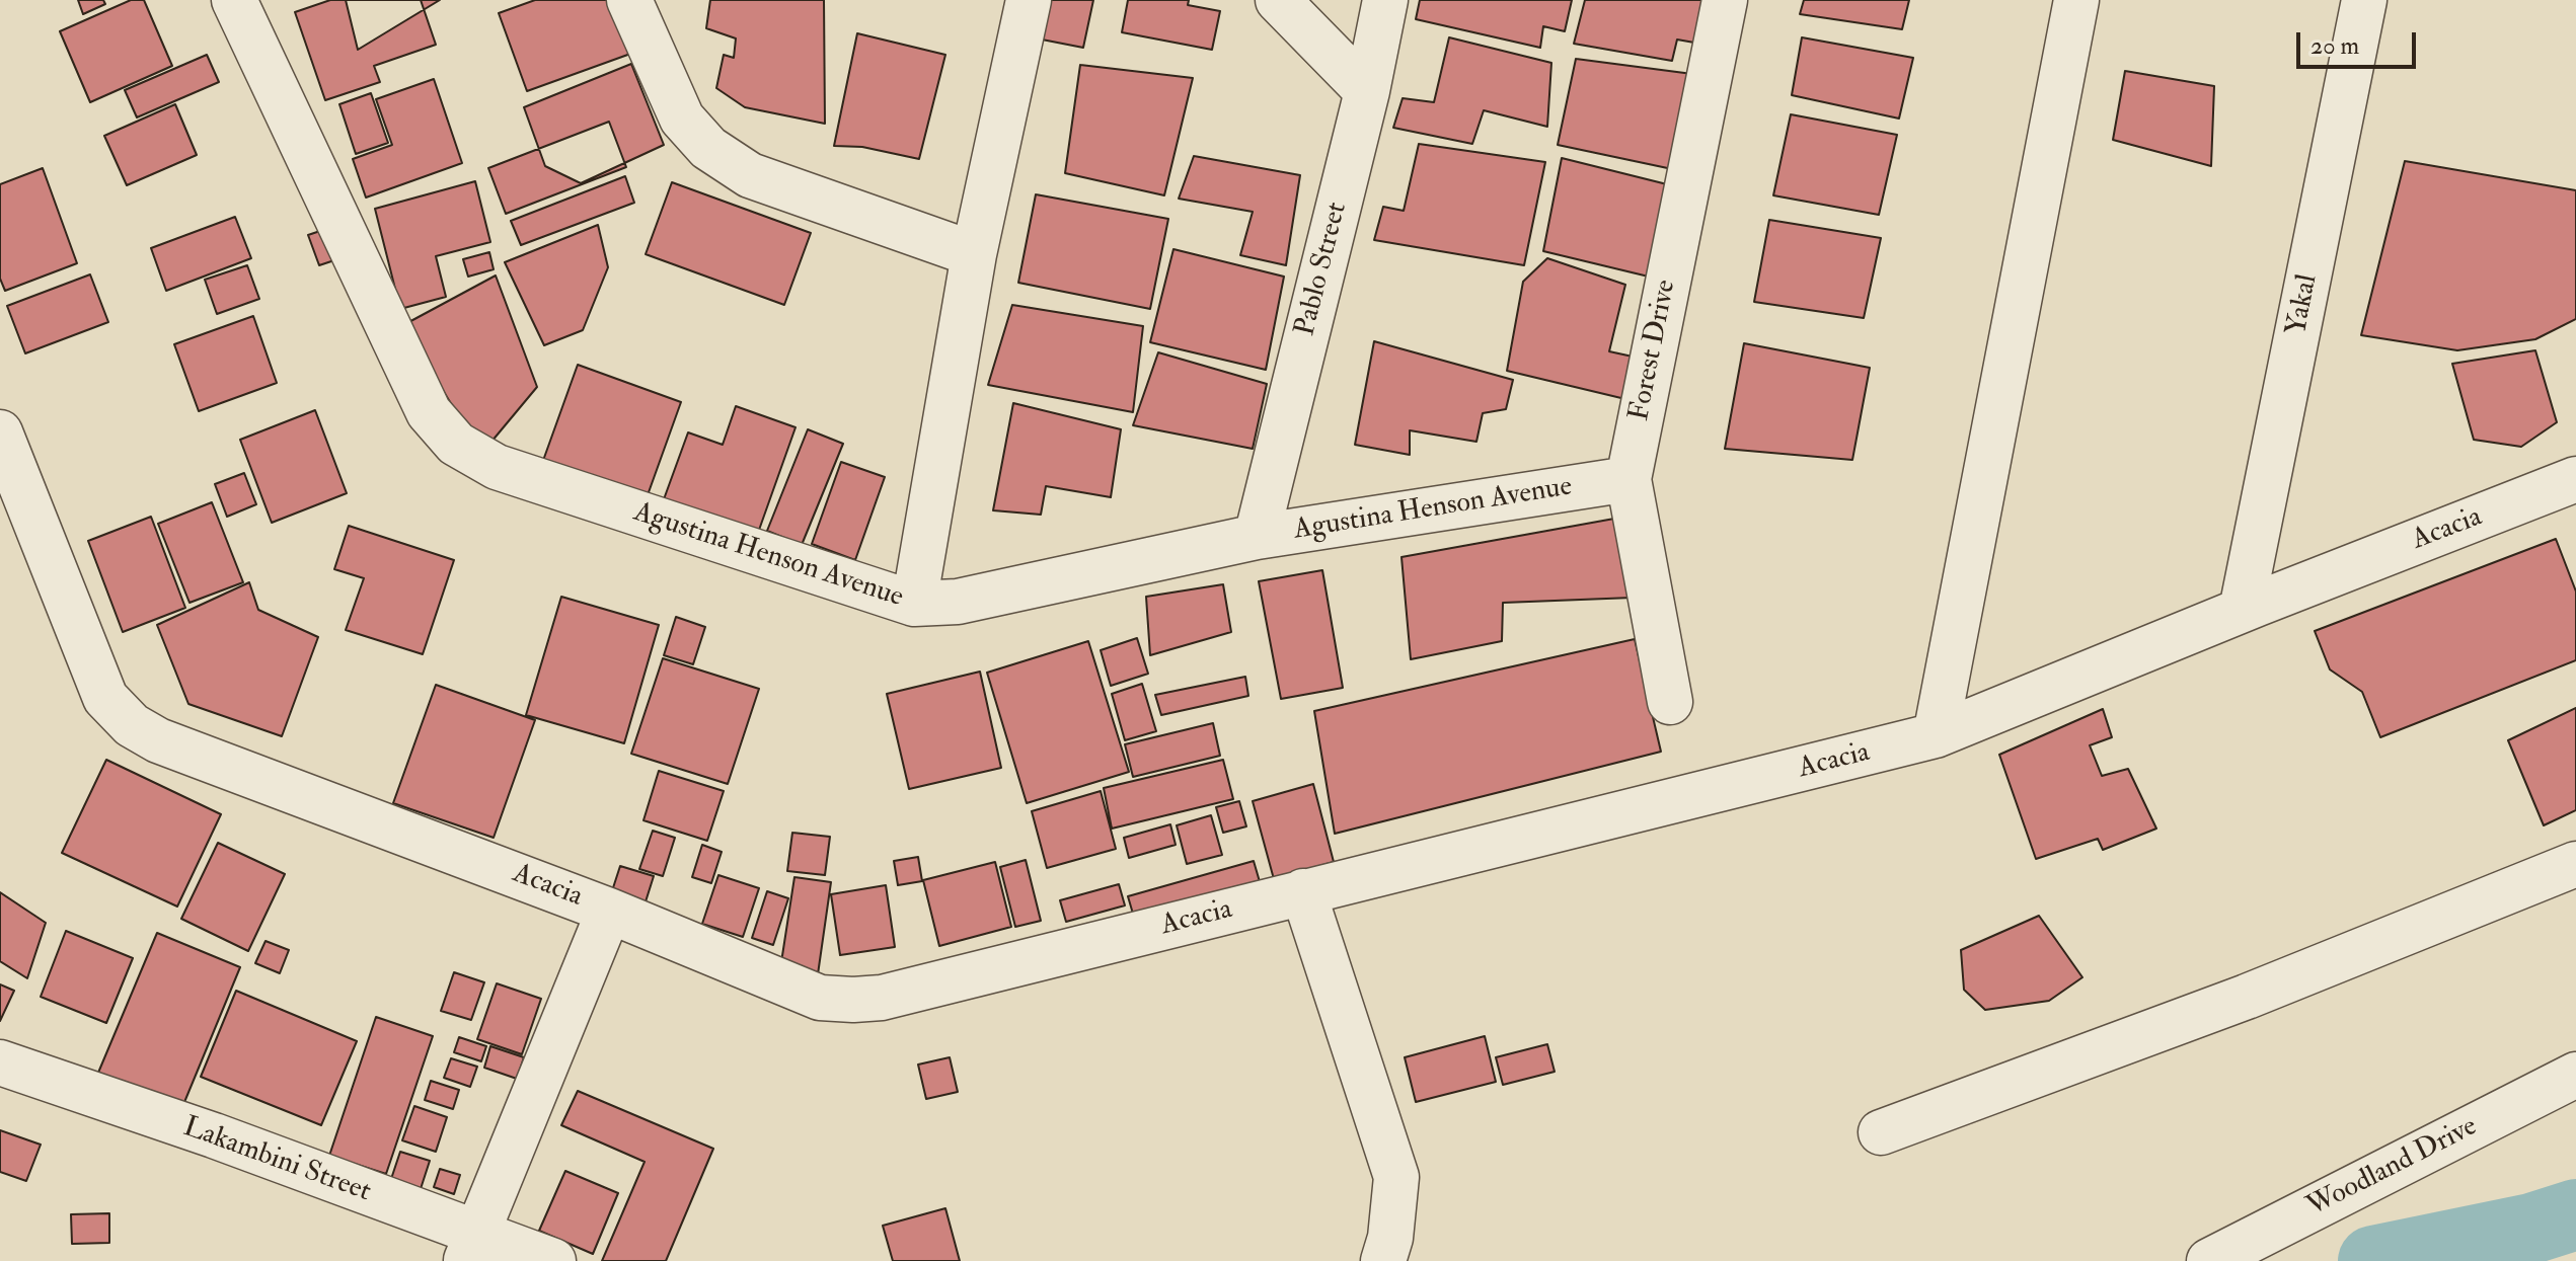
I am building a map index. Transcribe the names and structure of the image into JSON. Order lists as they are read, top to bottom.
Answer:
{
  "streets": {
    "street": [
      "Pablo Street",
      "Yakal",
      "Forest Drive",
      "Agustina Henson Avenue",
      "Acacia",
      "Lakambini Street",
      "Woodland Drive"
    ]
  },
  "crossings": [
    ["Pablo Street", "Agustina Henson Avenue"],
    ["Yakal", "Acacia"],
    ["Forest Drive", "Agustina Henson Avenue"]
  ],
  "scale_bar": "20 m"
}
